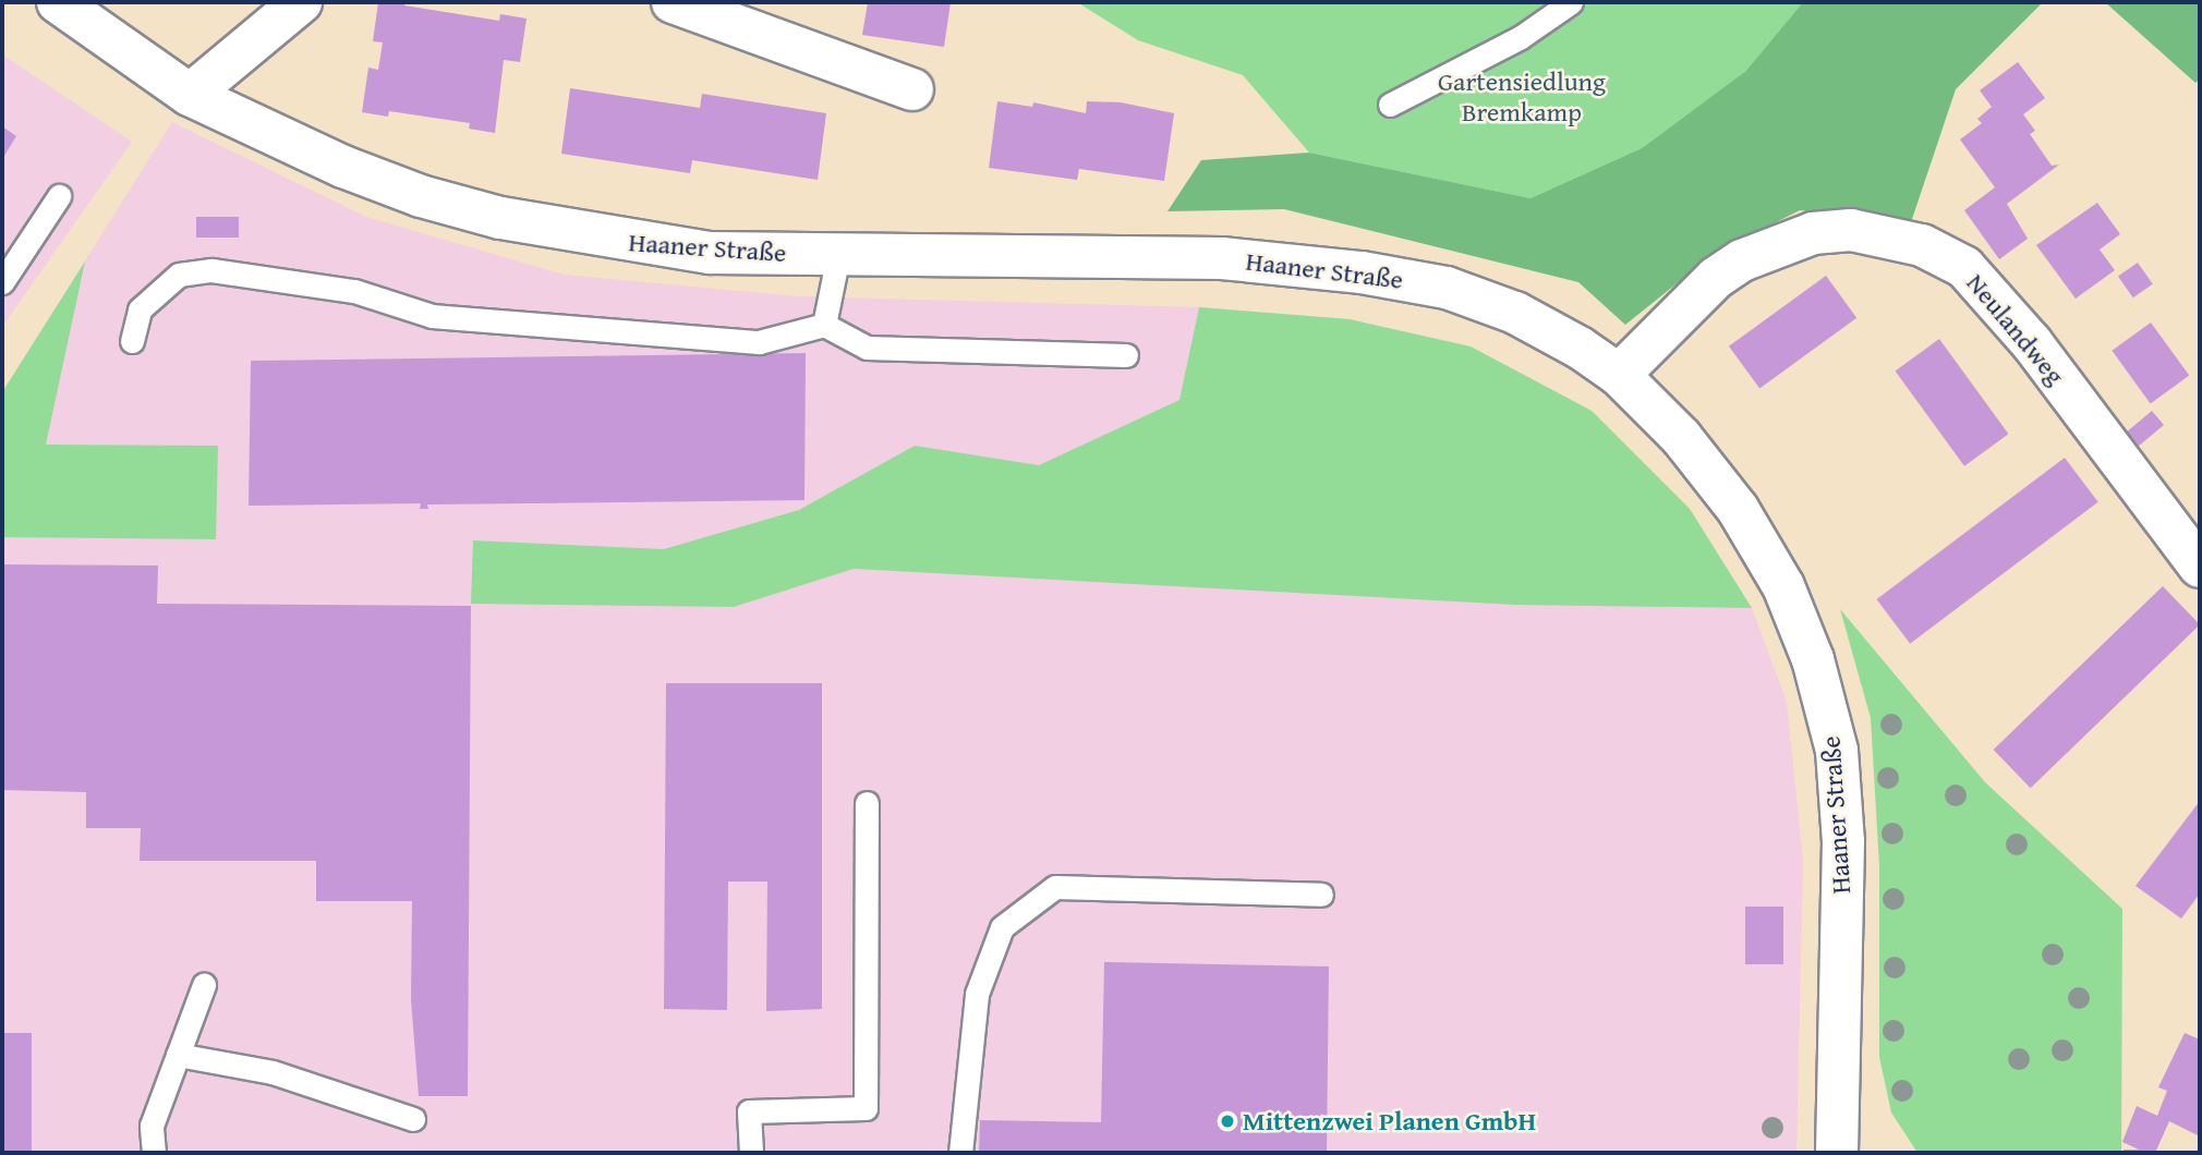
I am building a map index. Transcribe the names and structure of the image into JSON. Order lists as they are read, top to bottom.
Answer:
{
  "streets": {
    "main road": ["Haaner Straße", "Neulandweg"]
  },
  "crossings": [
    ["Haaner Straße", "Neulandweg"]
  ],
  "parks": ["Gartensiedlung Bremkamp"],
  "places": ["Mittenzwei Planen GmbH"]
}
